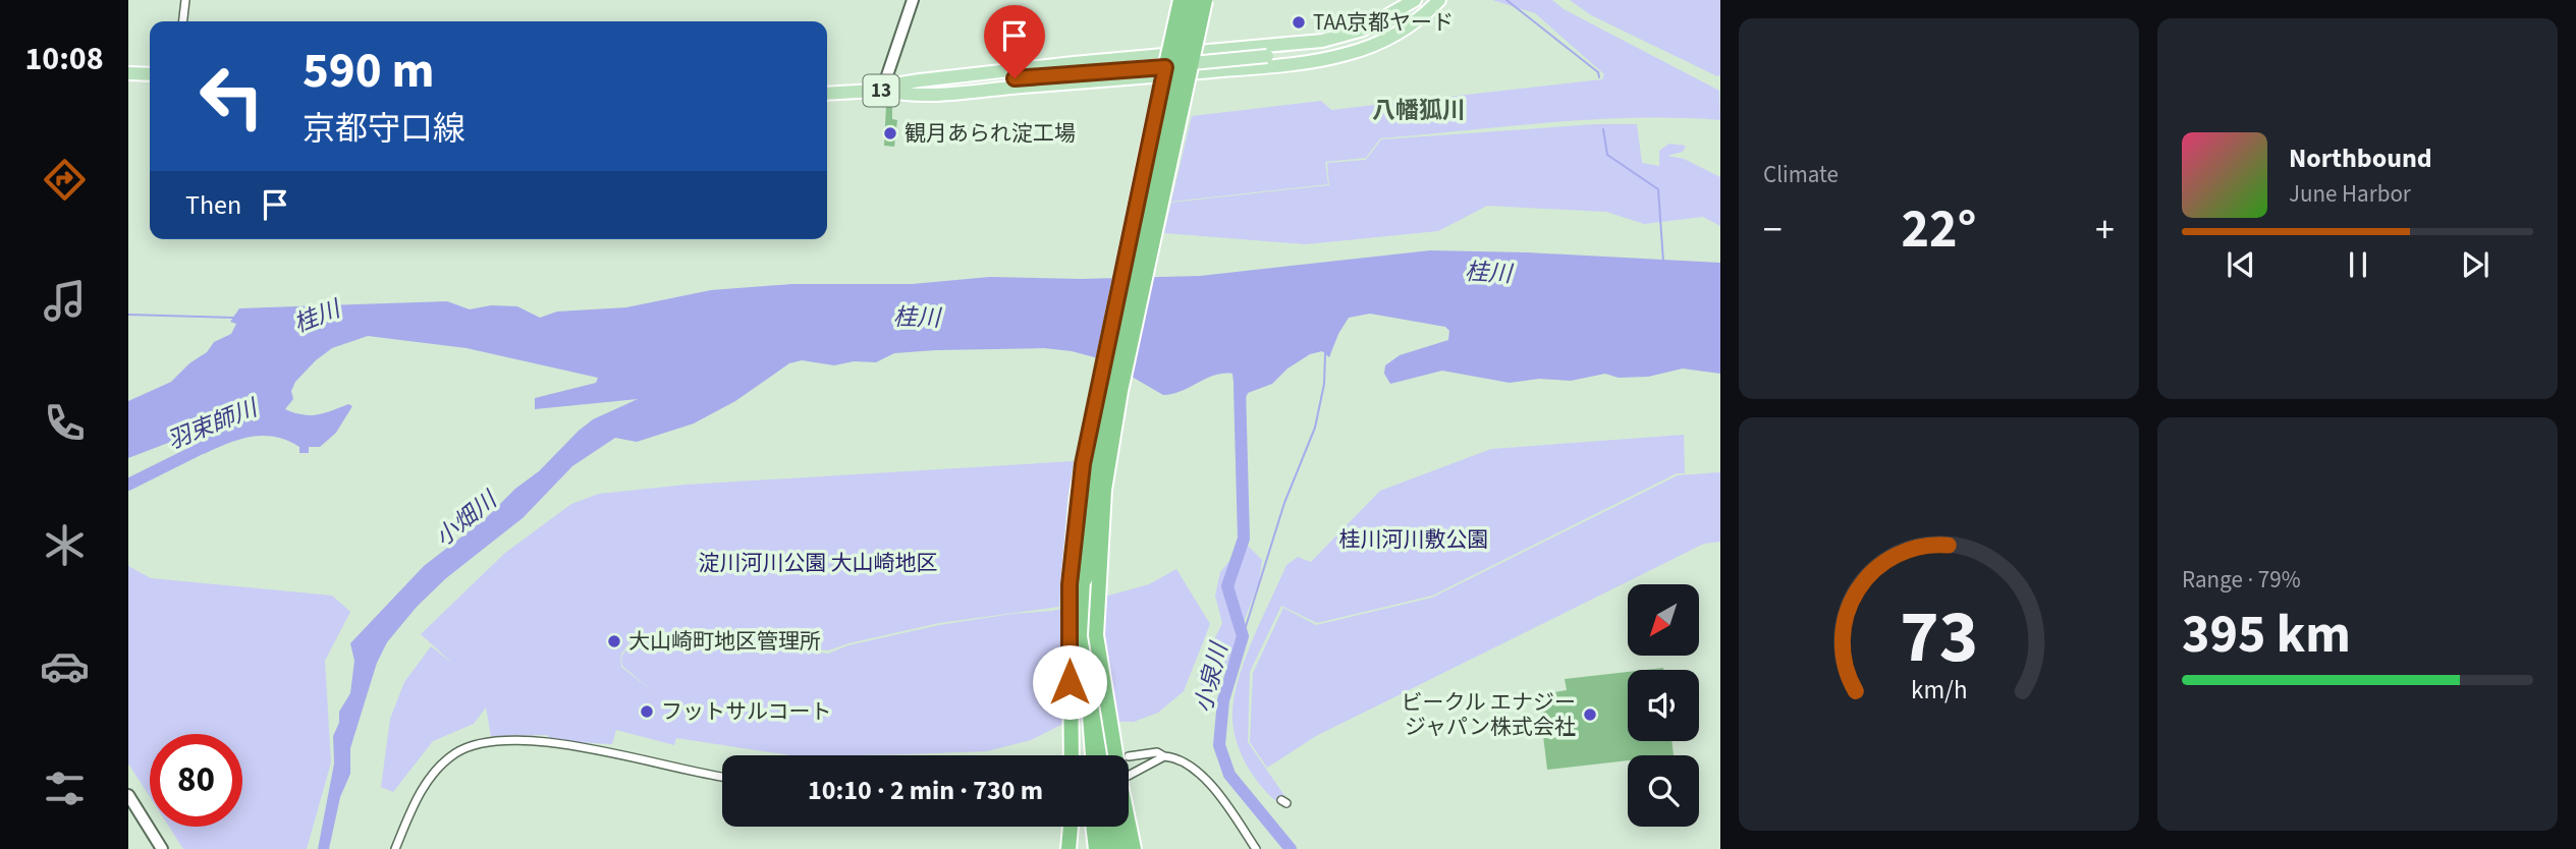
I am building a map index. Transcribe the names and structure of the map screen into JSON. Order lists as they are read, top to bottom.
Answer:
{
  "streets": {
    "main road": ["13"]
  },
  "districts": ["八幡狐川"],
  "water": [
    "桂川",
    "羽束師川",
    "小畑川",
    "小泉川"
  ],
  "parks": ["桂川河川敷公園", "淀川河川公園 大山崎地区"],
  "places": [
    "TAA京都ヤード",
    "観月あられ淀工場",
    "大山崎町地区管理所",
    "フットサルコート",
    "ビークル エナジー ジャパン株式会社"
  ],
  "north": "bottom left",
  "page": {
    "tabs": "10:08",
    "tile": [
      "Climate",
      ["Range · 79%", "395 km"]
    ],
    "turn": ["590 m", "京都守口線"],
    "song": ["Northbound", "June Harbor"],
    "then": "Then",
    "heat": ["−", "22°", "+"],
    "limit": "80",
    "trip": "10:10 · 2 min · 730 m",
    "gauge": ["73", "km/h"]
  }
}
